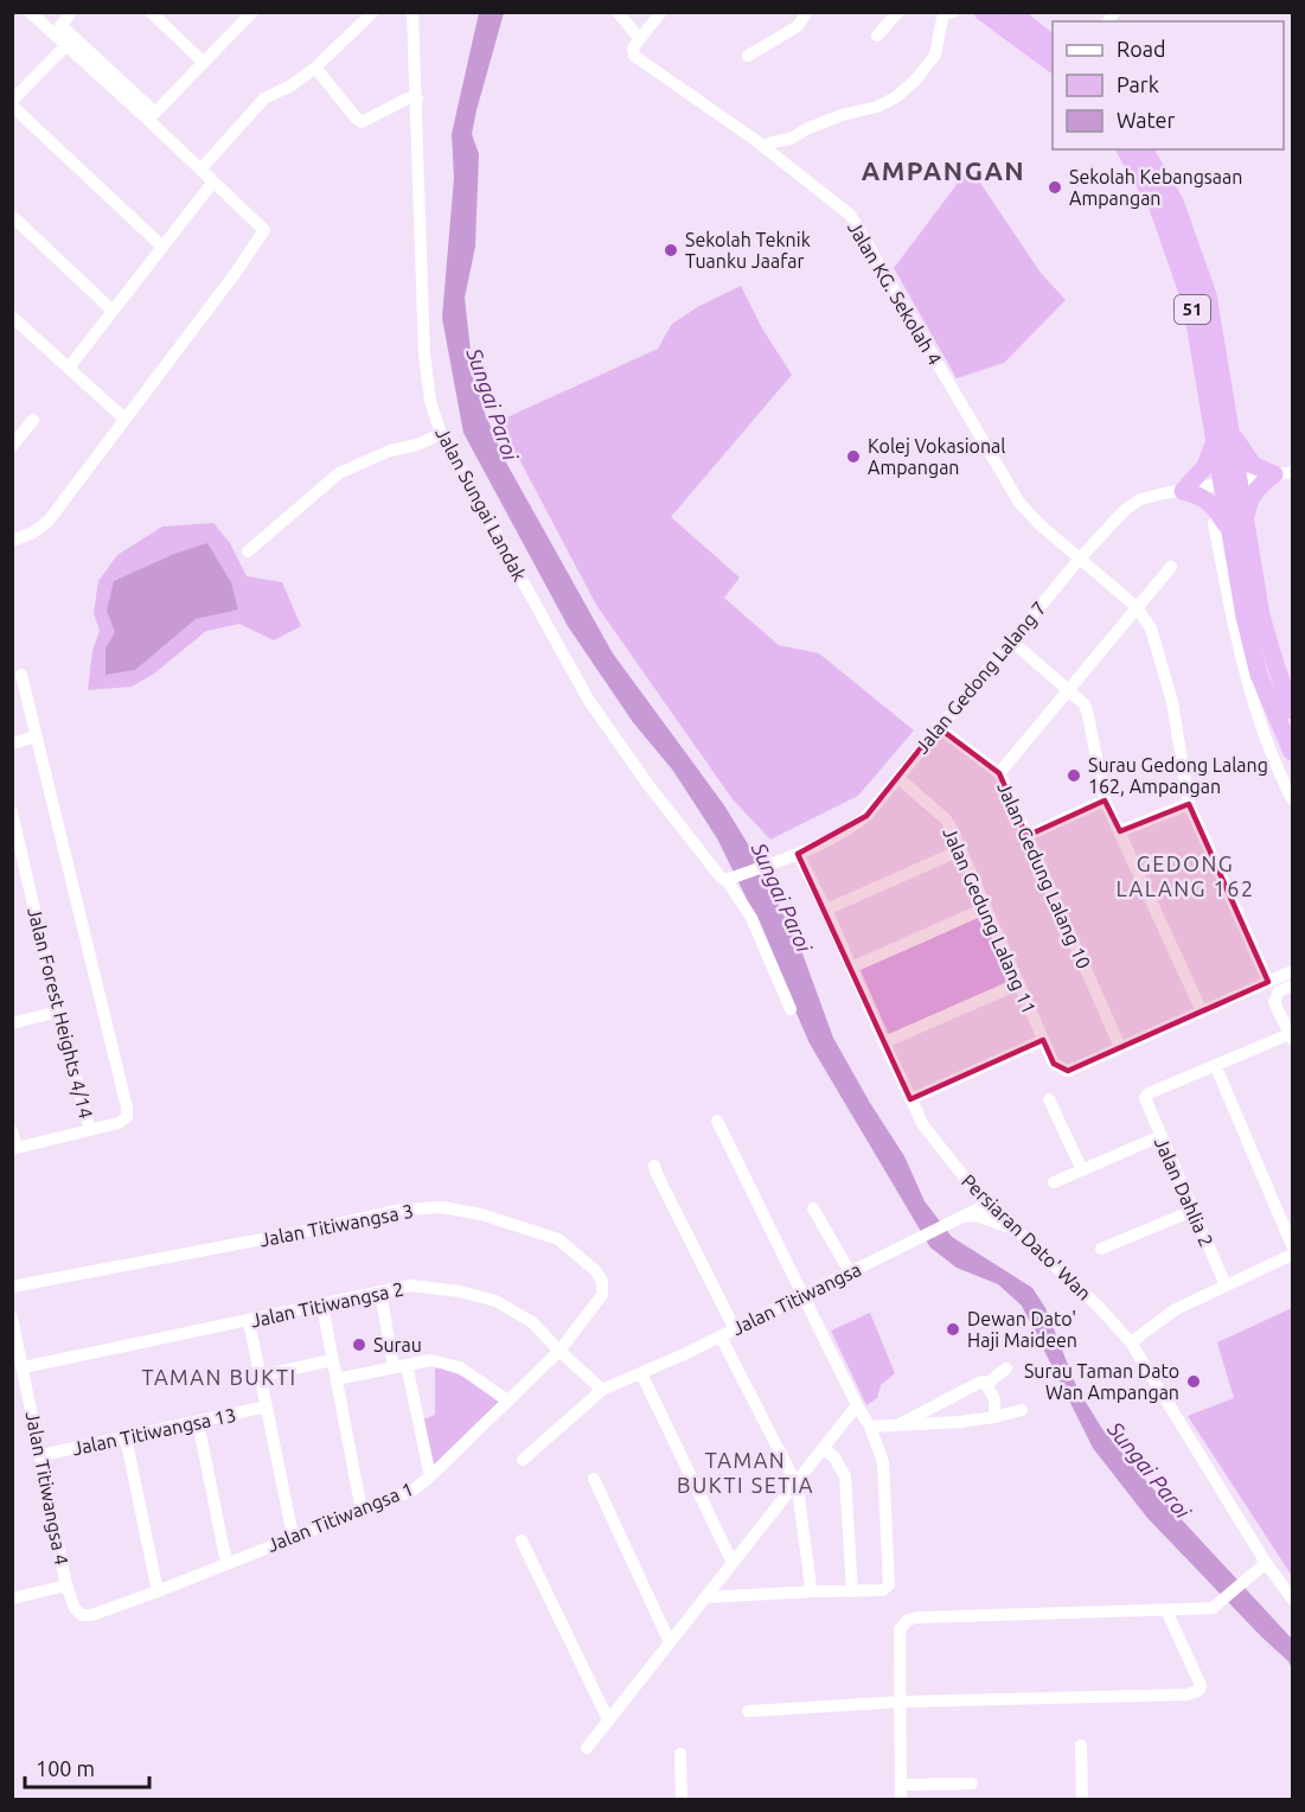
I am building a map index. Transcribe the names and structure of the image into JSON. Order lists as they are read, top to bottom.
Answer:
{
  "streets": {
    "highway": ["51"],
    "street": [
      "Jalan KG. Sekolah 4",
      "Jalan Sungai Landak",
      "Jalan Gedong Lalang 7",
      "Jalan Gedung Lalang 10",
      "Jalan Gedung Lalang 11",
      "Jalan Forest Heights 4/14",
      "Jalan Dahlia 2",
      "Jalan Titiwangsa 3",
      "Persiaran Dato' Wan",
      "Jalan Titiwangsa",
      "Jalan Titiwangsa 2",
      "Jalan Titiwangsa 13",
      "Jalan Titiwangsa 4",
      "Jalan Titiwangsa 1"
    ]
  },
  "crossings": [
    ["Jalan KG. Sekolah 4", "Jalan Gedong Lalang 7"],
    ["51", "Jalan Gedong Lalang 7"],
    ["Jalan Sungai Landak", "Jalan Gedong Lalang 7"],
    ["Jalan Gedong Lalang 7", "Jalan Gedung Lalang 10"],
    ["Jalan Gedong Lalang 7", "Jalan Gedung Lalang 11"],
    ["Jalan Gedong Lalang 7", "Persiaran Dato' Wan"],
    ["Jalan Gedung Lalang 10", "Jalan Gedung Lalang 11"],
    ["Jalan Titiwangsa 3", "Jalan Titiwangsa 2"],
    ["Jalan Titiwangsa 3", "Jalan Titiwangsa 1"],
    ["Persiaran Dato' Wan", "Jalan Titiwangsa"],
    ["Jalan Titiwangsa", "Jalan Titiwangsa 2"],
    ["Jalan Titiwangsa 2", "Jalan Titiwangsa 4"],
    ["Jalan Titiwangsa 2", "Jalan Titiwangsa 1"],
    ["Jalan Titiwangsa 13", "Jalan Titiwangsa 4"],
    ["Jalan Titiwangsa 4", "Jalan Titiwangsa 1"]
  ],
  "districts": [
    "AMPANGAN",
    "GEDONG LALANG 162",
    "TAMAN BUKTI",
    "TAMAN BUKTI SETIA"
  ],
  "water": ["Sungai Paroi"],
  "places": [
    "Sekolah Kebangsaan Ampangan",
    "Sekolah Teknik Tuanku Jaafar",
    "Kolej Vokasional Ampangan",
    "Surau Gedong Lalang 162, Ampangan",
    "Dewan Dato' Haji Maideen",
    "Surau",
    "Surau Taman Dato Wan Ampangan"
  ],
  "legend": ["Road", "Park", "Water"],
  "scale_bar": "100 m"
}
